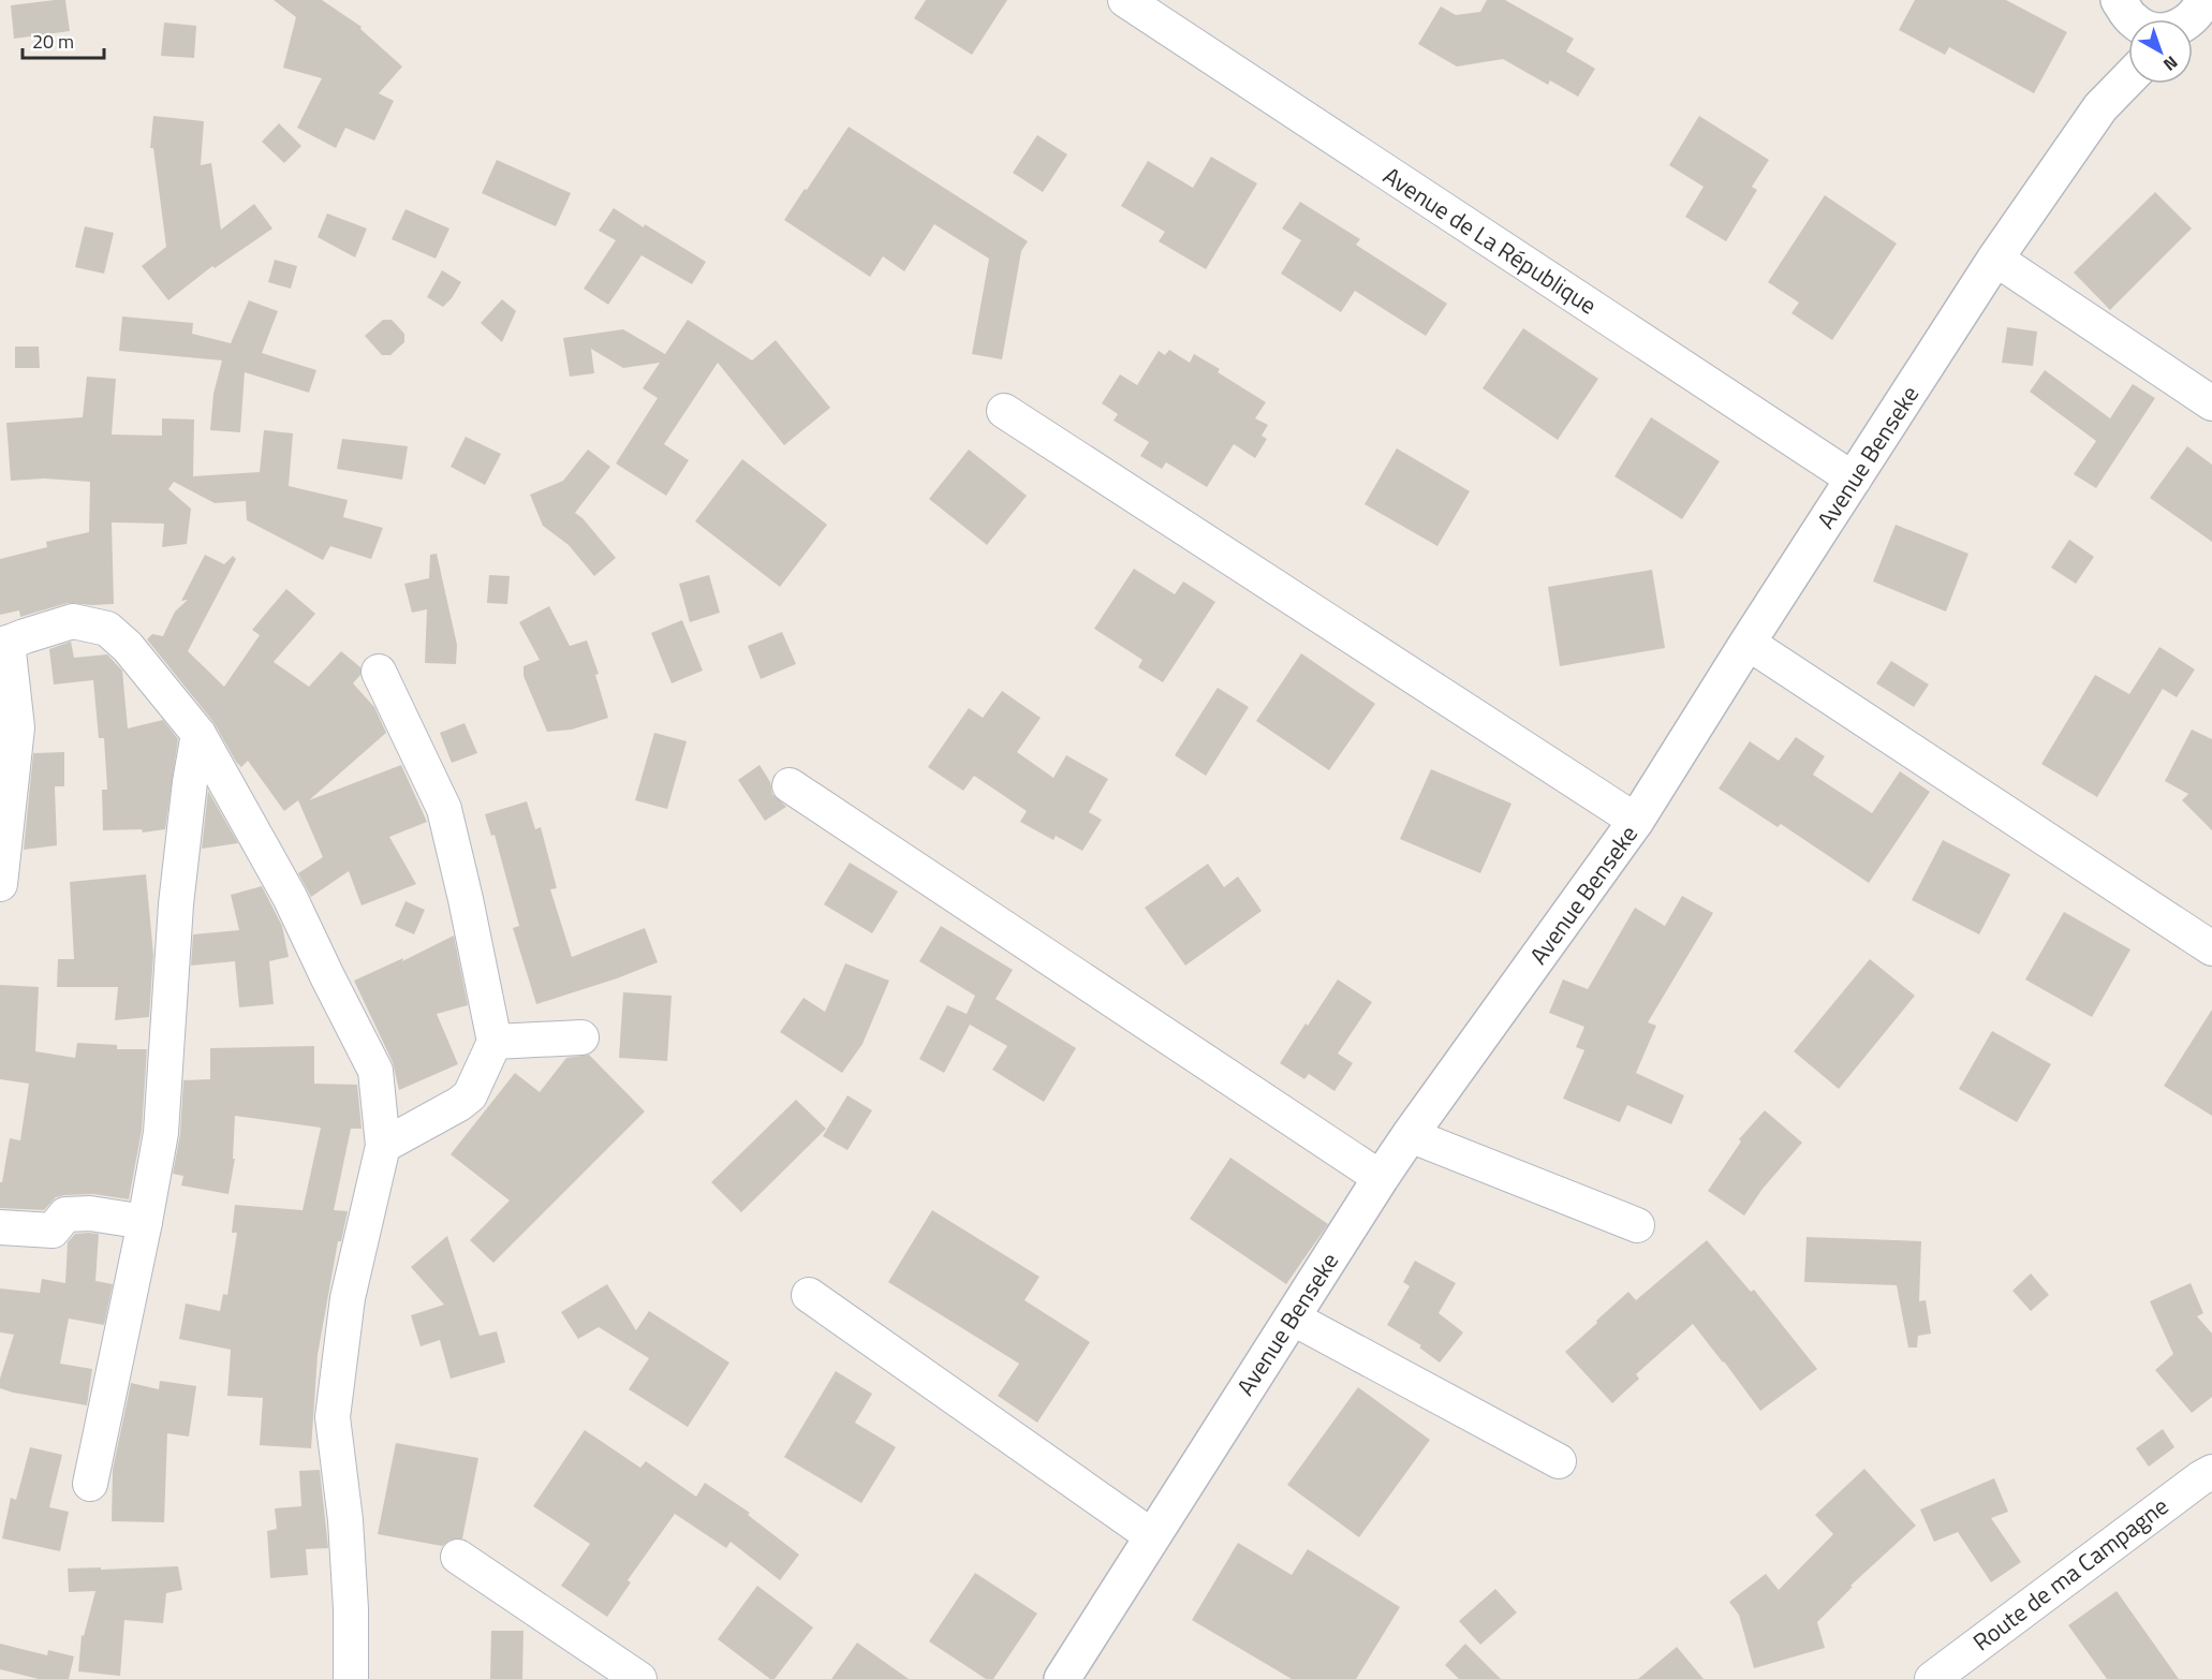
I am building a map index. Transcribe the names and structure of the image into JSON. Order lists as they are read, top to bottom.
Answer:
{
  "streets": {
    "street": ["Avenue de La République", "Avenue Benseke", "Route de ma Campagne"]
  },
  "crossings": [
    ["Avenue de La République", "Avenue Benseke"]
  ],
  "scale_bar": "20 m",
  "north": "bottom right"
}
